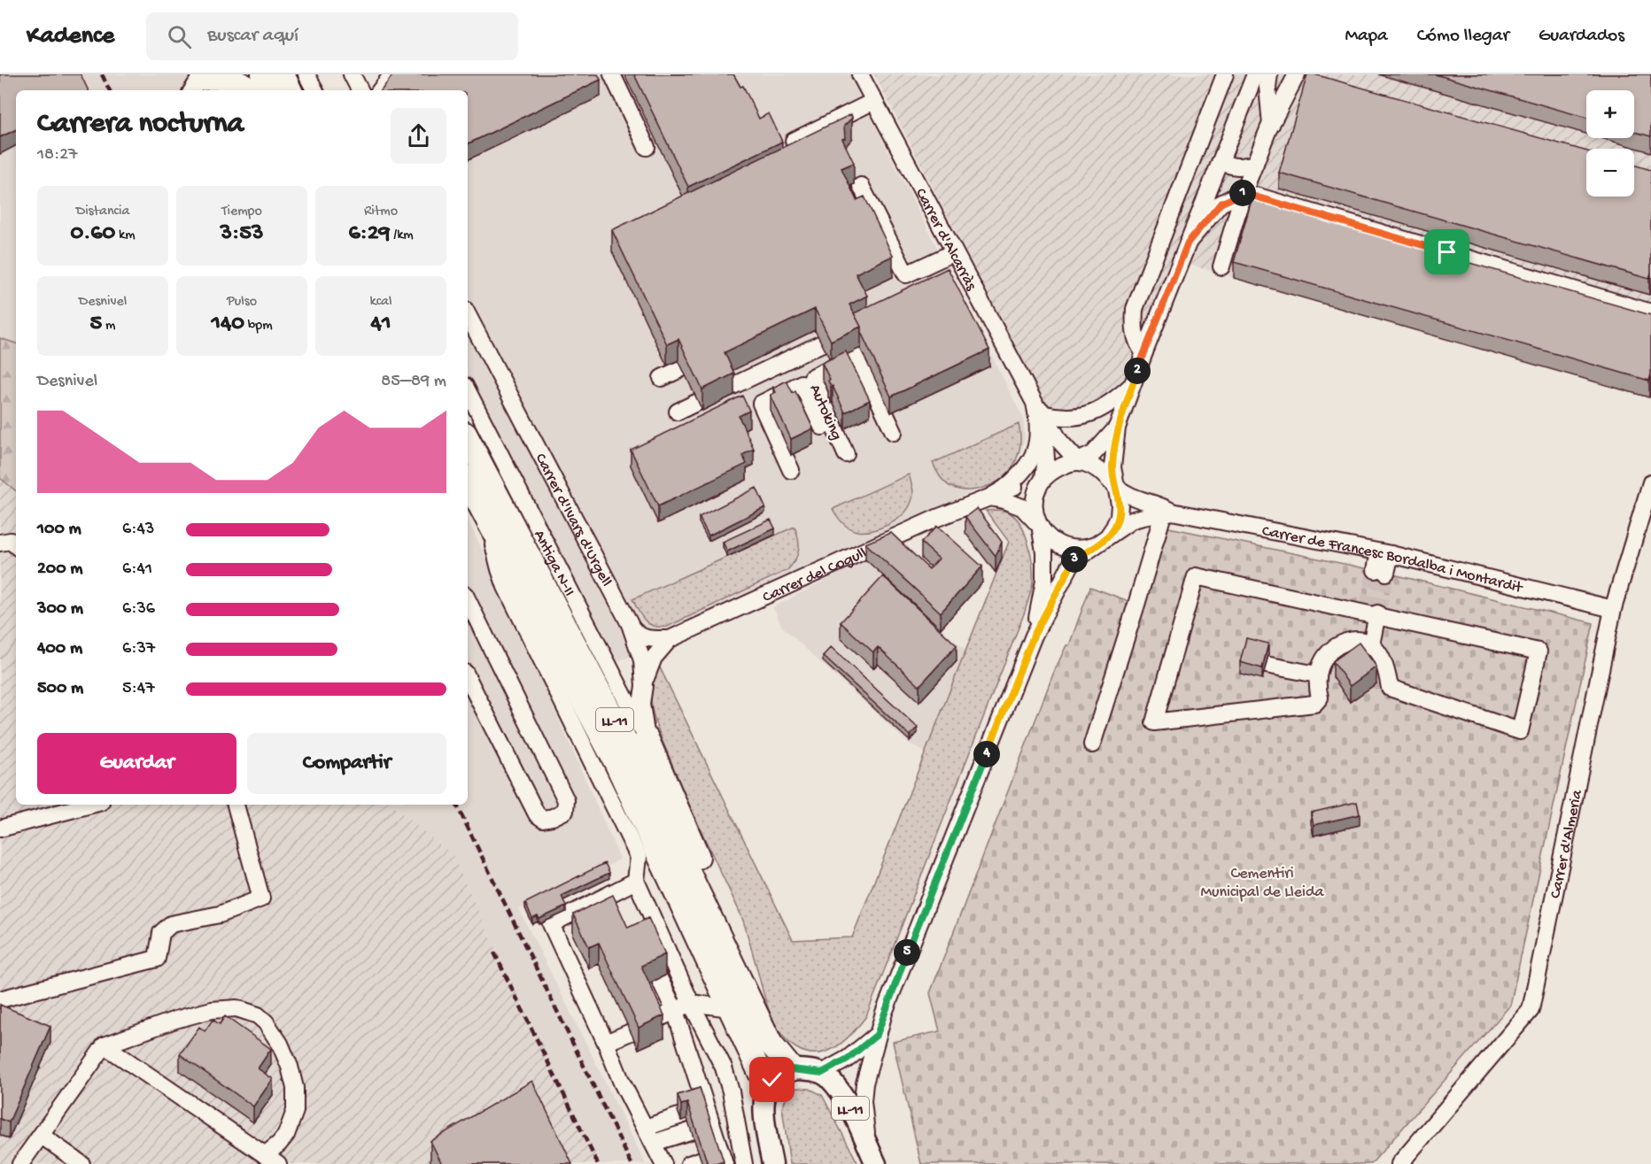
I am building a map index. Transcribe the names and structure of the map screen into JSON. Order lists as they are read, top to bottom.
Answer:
{
  "streets": {
    "highway": ["LL-11"],
    "street": [
      "Carrer d'Alcarràs",
      "Autoking",
      "Carrer d'Ivars d'Urgell",
      "Carrer de Francesc Bordalba i Montardit",
      "Antiga N-II",
      "Carrer del Cogull",
      "Carrer d'Almeria"
    ]
  },
  "crossings": [
    ["Carrer d'Alcarràs", "Carrer de Francesc Bordalba i Montardit"],
    ["Carrer d'Alcarràs", "Carrer del Cogull"],
    ["Carrer d'Ivars d'Urgell", "Antiga N-II"],
    ["Carrer de Francesc Bordalba i Montardit", "Carrer del Cogull"],
    ["Carrer de Francesc Bordalba i Montardit", "Carrer d'Almeria"]
  ],
  "parks": ["Cementiri Municipal de Lleida"],
  "page": {
    "header": "Kadence",
    "search": "Buscar aquí",
    "nav": ["Mapa", "Cómo llegar", "Guardados"],
    "map_buttons": ["+", "−"],
    "heading": ["Carrera nocturna", "18:27"],
    "pins": [
      "1",
      "2",
      "3",
      "4",
      "5"
    ],
    "stats": [
      ["Distancia", "0.60 km"],
      ["Tiempo", "3:53"],
      ["Ritmo", "6:29 /km"],
      ["Desnivel", "5 m"],
      ["Pulso", "140 bpm"],
      ["kcal", "41"]
    ],
    "chart": ["Desnivel", "85–89 m"],
    "list": [
      {
        "name": "100 m",
        "note": "6:43"
      },
      {
        "name": "200 m",
        "note": "6:41"
      },
      {
        "name": "300 m",
        "note": "6:36"
      },
      {
        "name": "400 m",
        "note": "6:37"
      },
      {
        "name": "500 m",
        "note": "5:47"
      }
    ],
    "buttons": ["Guardar", "Compartir"]
  }
}
